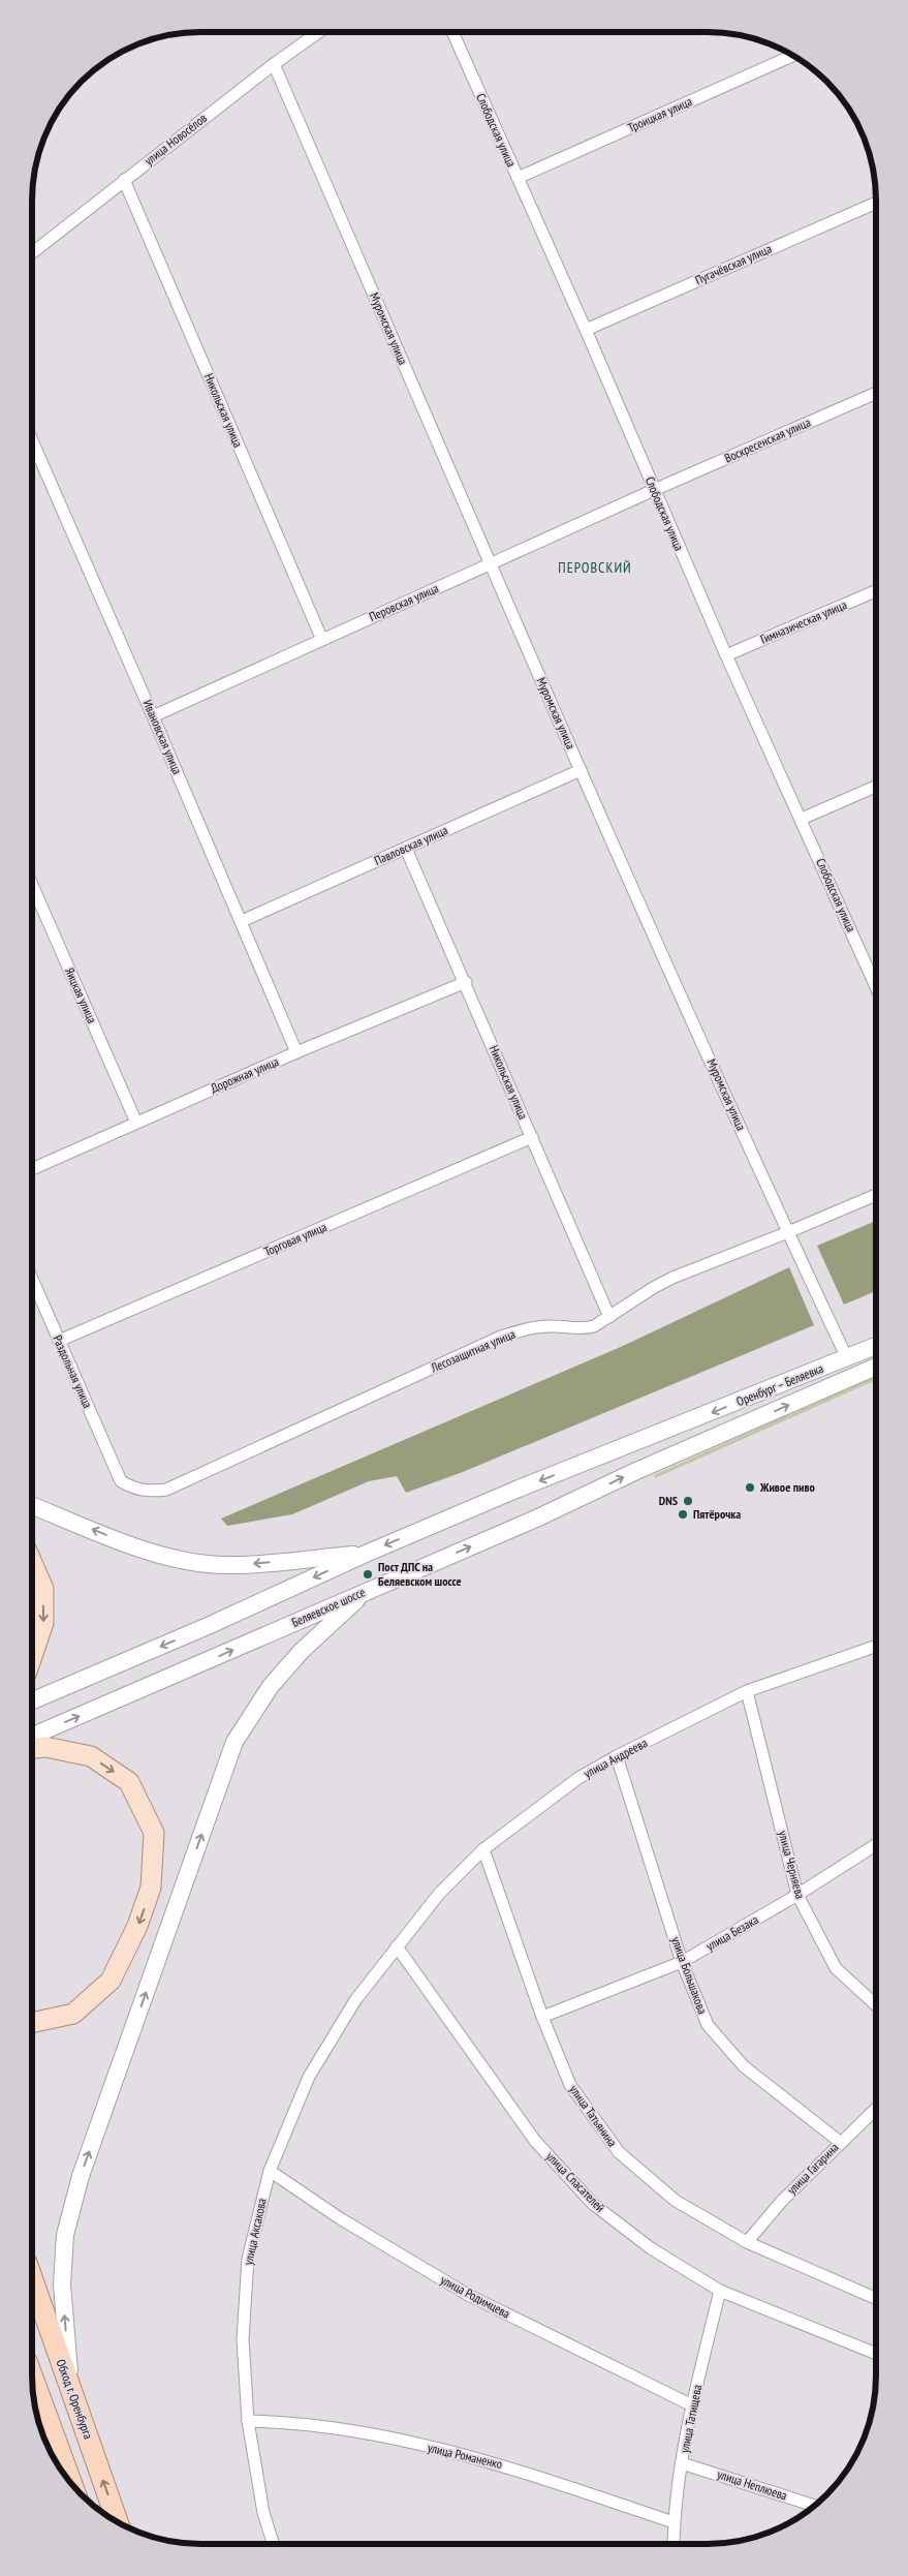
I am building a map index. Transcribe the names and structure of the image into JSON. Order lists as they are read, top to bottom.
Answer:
{
  "streets": {
    "highway": ["Обход г. Оренбурга"],
    "main road": ["Оренбург – Беляевка", "Беляевское шоссе"],
    "street": [
      "Троицкая улица",
      "Слободская улица",
      "улица Новосёлов",
      "Пугачёвская улица",
      "Муромская улица",
      "Никольская улица",
      "Воскресенская улица",
      "Перовская улица",
      "Гимназическая улица",
      "Ивановская улица",
      "Павловская улица",
      "Яицкая улица",
      "Дорожная улица",
      "Торговая улица",
      "Лесозащитная улица",
      "Раздольная улица",
      "улица Андреева",
      "улица Черняева",
      "улица Безака",
      "улица Большакова",
      "улица Татьянина",
      "улица Гагарина",
      "улица Спасателей",
      "улица Аксакова",
      "улица Родимцева",
      "улица Татищева",
      "улица Романенко",
      "улица Неплюева"
    ]
  },
  "crossings": [
    ["Троицкая улица", "Слободская улица"],
    ["Слободская улица", "Пугачёвская улица"],
    ["Слободская улица", "Воскресенская улица"],
    ["Слободская улица", "Перовская улица"],
    ["Слободская улица", "Гимназическая улица"],
    ["улица Новосёлов", "Муромская улица"],
    ["улица Новосёлов", "Никольская улица"],
    ["Муромская улица", "Перовская улица"],
    ["Муромская улица", "Павловская улица"],
    ["Муромская улица", "Лесозащитная улица"],
    ["Муромская улица", "Оренбург – Беляевка"],
    ["Никольская улица", "Перовская улица"],
    ["Никольская улица", "Павловская улица"],
    ["Никольская улица", "Дорожная улица"],
    ["Никольская улица", "Торговая улица"],
    ["Никольская улица", "Лесозащитная улица"],
    ["Воскресенская улица", "Перовская улица"],
    ["Перовская улица", "Ивановская улица"],
    ["Ивановская улица", "Павловская улица"],
    ["Ивановская улица", "Дорожная улица"],
    ["Яицкая улица", "Дорожная улица"],
    ["Торговая улица", "Раздольная улица"],
    ["Лесозащитная улица", "Раздольная улица"],
    ["Оренбург – Беляевка", "Беляевское шоссе"],
    ["улица Андреева", "улица Черняева"],
    ["улица Андреева", "улица Большакова"],
    ["улица Андреева", "улица Татьянина"],
    ["улица Андреева", "улица Спасателей"],
    ["улица Андреева", "улица Аксакова"],
    ["улица Черняева", "улица Безака"],
    ["улица Безака", "улица Большакова"],
    ["улица Безака", "улица Татьянина"],
    ["улица Большакова", "улица Гагарина"],
    ["улица Татьянина", "улица Гагарина"],
    ["улица Спасателей", "улица Аксакова"],
    ["улица Спасателей", "улица Татищева"],
    ["улица Аксакова", "улица Родимцева"],
    ["улица Аксакова", "улица Романенко"],
    ["улица Родимцева", "улица Татищева"],
    ["улица Татищева", "улица Романенко"],
    ["улица Татищева", "улица Неплюева"]
  ],
  "districts": ["ПЕРОВСКИЙ"],
  "places": [
    "Живое пиво",
    "DNS",
    "Пятёрочка",
    "Пост ДПС на Беляевском шоссе"
  ]
}
